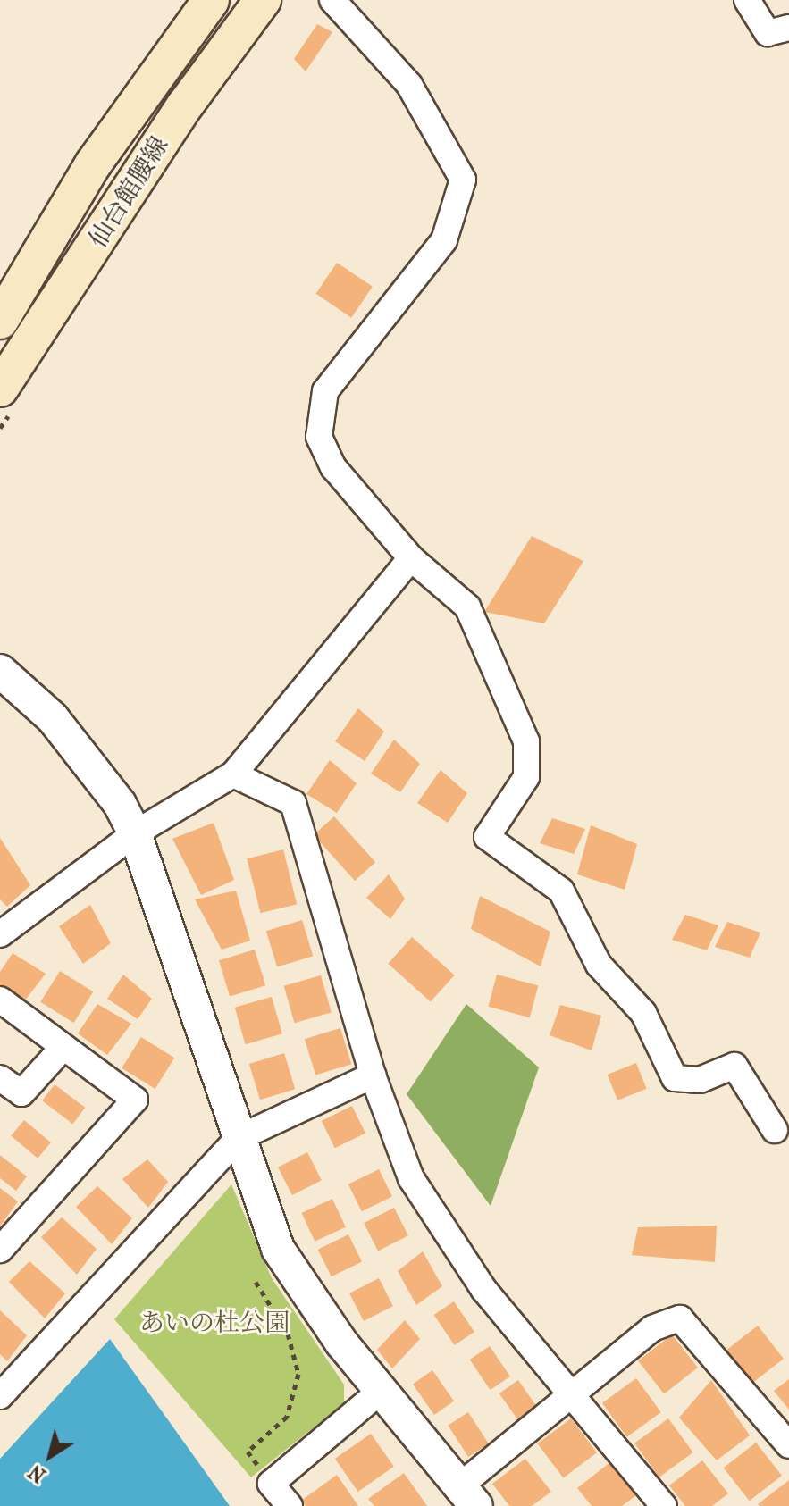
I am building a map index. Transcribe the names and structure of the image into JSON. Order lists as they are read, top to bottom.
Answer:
{
  "streets": {
    "main road": ["仙台館腰線"]
  },
  "parks": ["あいの杜公園"],
  "north": "bottom left"
}
